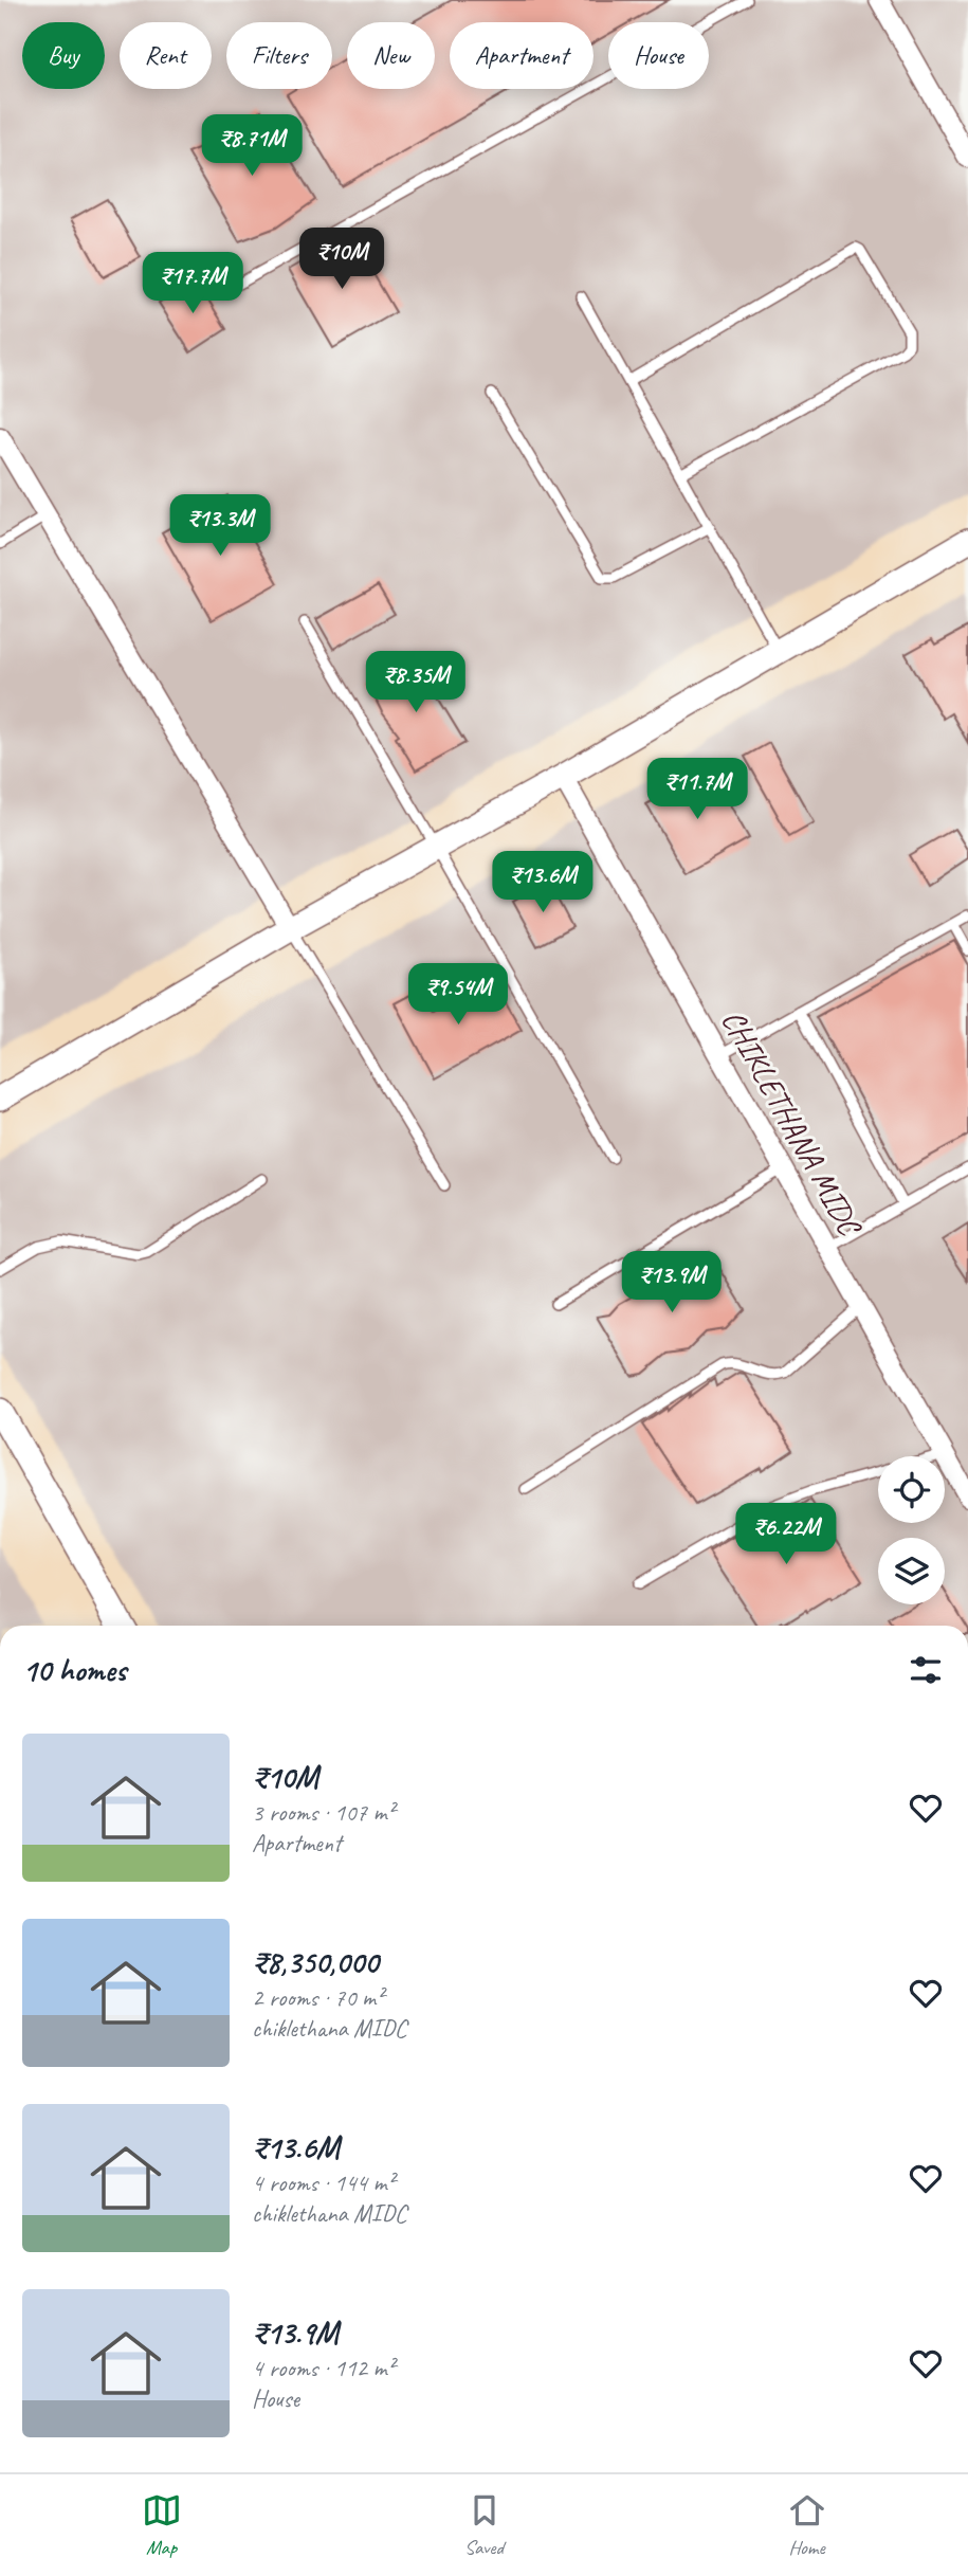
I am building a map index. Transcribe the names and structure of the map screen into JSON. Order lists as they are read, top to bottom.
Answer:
{
  "streets": {
    "street": ["CHIKLETHANA MIDC"]
  },
  "page": {
    "chip": [
      "Buy",
      "Rent",
      "Filters",
      "New",
      "Apartment",
      "House"
    ],
    "price": [
      "₹8.71M",
      "₹10M",
      "₹17.7M",
      "₹13.3M",
      "₹8.35M",
      "₹11.7M",
      "₹13.6M",
      "₹9.54M",
      "₹13.9M",
      "₹6.22M"
    ],
    "heading": "10 homes",
    "list": [
      {
        "name": "₹10M",
        "note": "3 rooms · 107 m² · Apartment"
      },
      {
        "name": "₹8,350,000",
        "note": "2 rooms · 70 m² · chiklethana MIDC"
      },
      {
        "name": "₹13.6M",
        "note": "4 rooms · 144 m² · chiklethana MIDC"
      },
      {
        "name": "₹13.9M",
        "note": "4 rooms · 112 m² · House"
      }
    ],
    "tabs": ["Map", "Saved", "Home"]
  }
}
